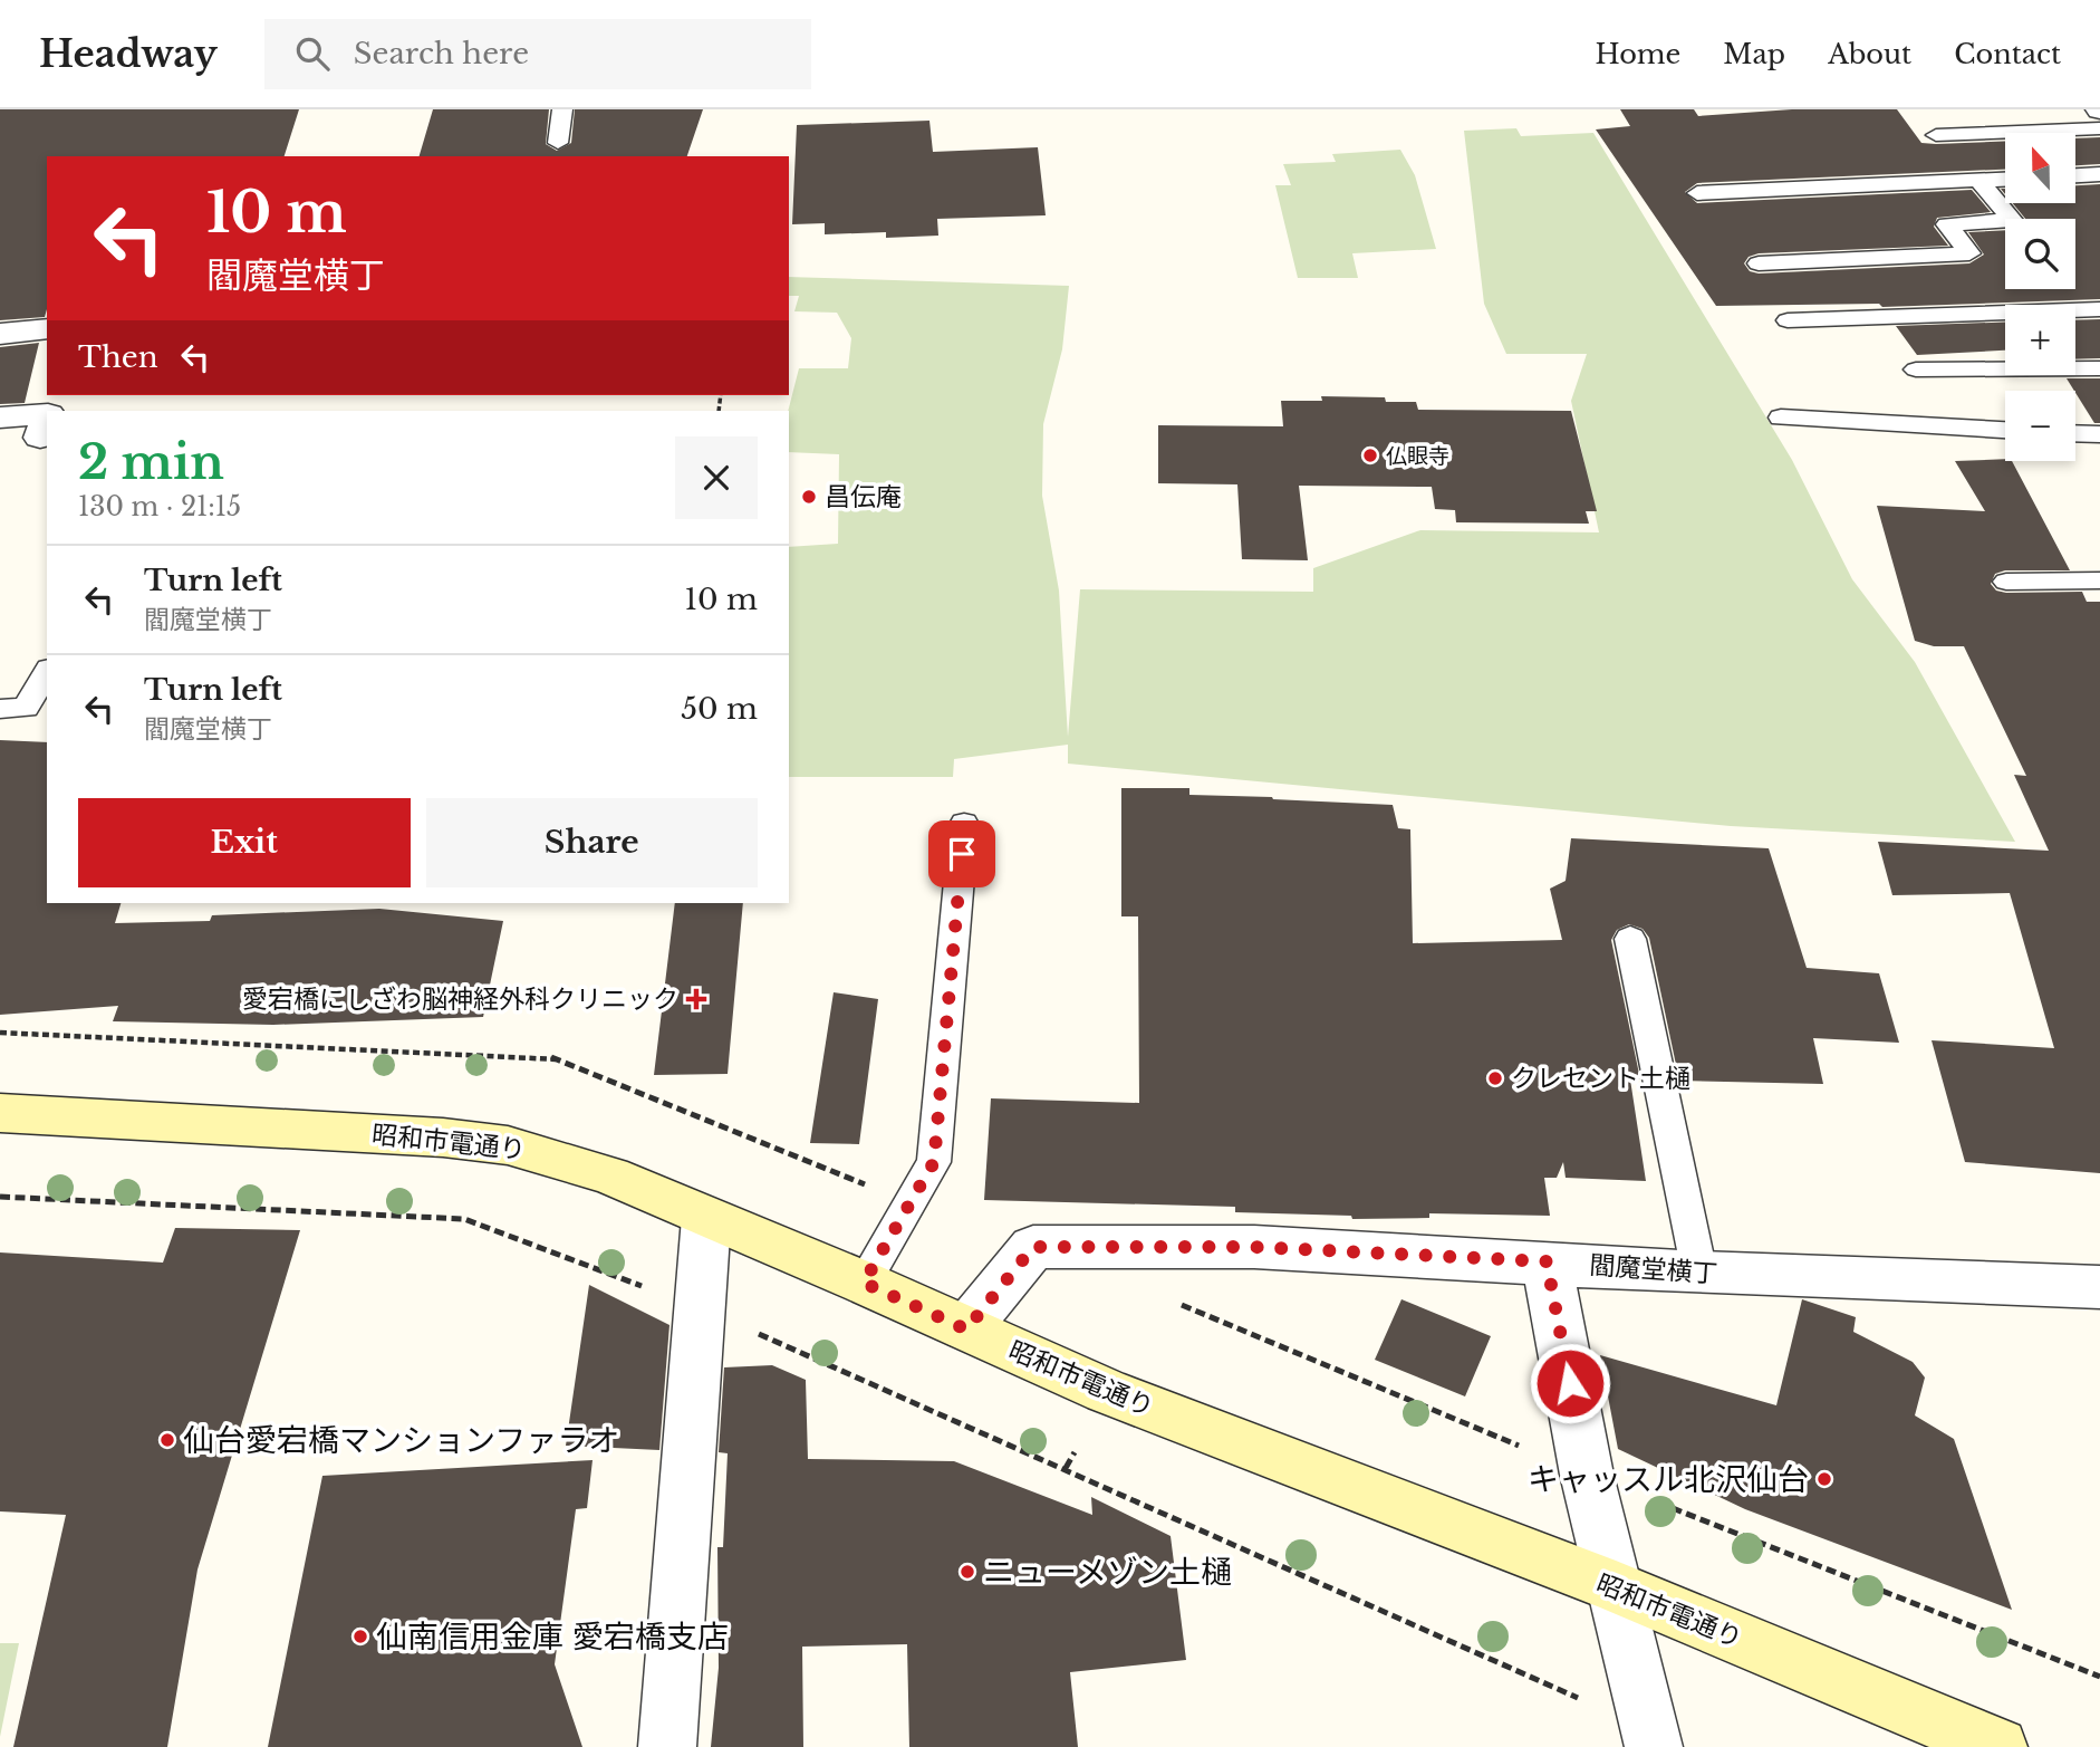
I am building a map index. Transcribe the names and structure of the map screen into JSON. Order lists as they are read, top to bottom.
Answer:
{
  "streets": {
    "street": ["昭和市電通り", "閻魔堂横丁"]
  },
  "crossings": [
    ["昭和市電通り", "閻魔堂横丁"]
  ],
  "places": {
    "other": [
      "仏眼寺",
      "昌伝庵",
      "クレセント土樋",
      "仙台愛宕橋マンションファラオ",
      "キャッスル北沢仙台",
      "ニューメゾン土樋",
      "仙南信用金庫 愛宕橋支店"
    ],
    "health": ["愛宕橋にしざわ脳神経外科クリニック"]
  },
  "north": "top",
  "page": {
    "header": "Headway",
    "search": "Search here",
    "nav": [
      "Home",
      "Map",
      "About",
      "Contact"
    ],
    "map_buttons": ["+", "−"],
    "turn": ["10 m", "閻魔堂横丁"],
    "then": "Then",
    "heading": ["2 min", "130 m · 21:15"],
    "list": [
      {
        "name": "Turn left",
        "note": "閻魔堂横丁",
        "value": "10 m"
      },
      {
        "name": "Turn left",
        "note": "閻魔堂横丁",
        "value": "50 m"
      }
    ],
    "buttons": ["Exit", "Share"]
  }
}
